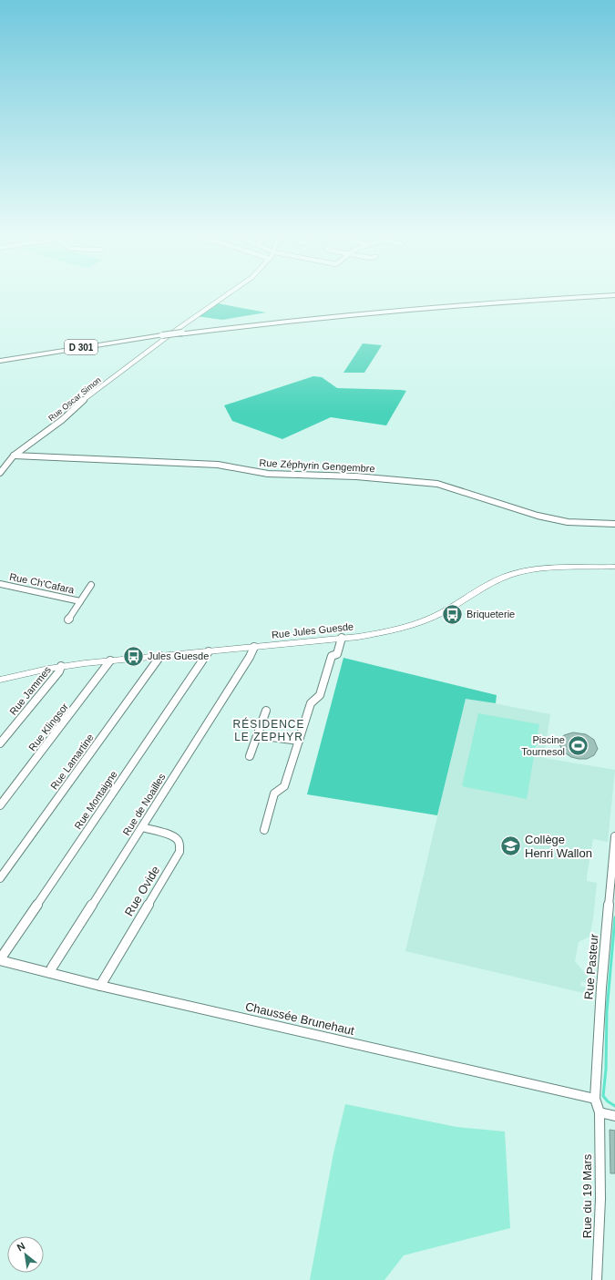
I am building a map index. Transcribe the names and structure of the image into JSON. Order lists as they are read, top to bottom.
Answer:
{
  "streets": {
    "highway": ["D 301"],
    "main road": ["Rue Jules Guesde"],
    "street": [
      "Rue Oscar Simon",
      "Rue Zéphyrin Gengembre",
      "Rue Ch'Cafara",
      "Rue Jammes",
      "Rue Klingsor",
      "Rue Lamartine",
      "Rue Montaigne",
      "Rue de Noailles",
      "Rue Ovide",
      "Rue Pasteur",
      "Chaussée Brunehaut",
      "Rue du 19 Mars"
    ]
  },
  "crossings": [
    ["D 301", "Rue Oscar Simon"],
    ["Rue Oscar Simon", "Rue Zéphyrin Gengembre"],
    ["Rue Jules Guesde", "Rue Jammes"],
    ["Rue Jules Guesde", "Rue Klingsor"],
    ["Rue Jules Guesde", "Rue Lamartine"],
    ["Rue Jules Guesde", "Rue Montaigne"],
    ["Rue Jules Guesde", "Rue de Noailles"],
    ["Rue Montaigne", "Chaussée Brunehaut"],
    ["Rue de Noailles", "Rue Ovide"],
    ["Rue de Noailles", "Chaussée Brunehaut"],
    ["Rue Ovide", "Chaussée Brunehaut"],
    ["Rue Pasteur", "Chaussée Brunehaut"],
    ["Rue Pasteur", "Rue du 19 Mars"],
    ["Chaussée Brunehaut", "Rue du 19 Mars"]
  ],
  "districts": ["RÉSIDENCE LE ZEPHYR"],
  "places": {
    "bus stop": ["Briqueterie", "Jules Guesde"],
    "sports": ["Piscine Tournesol"],
    "school or university": ["Collège Henri Wallon"]
  },
  "north": "top left"
}
